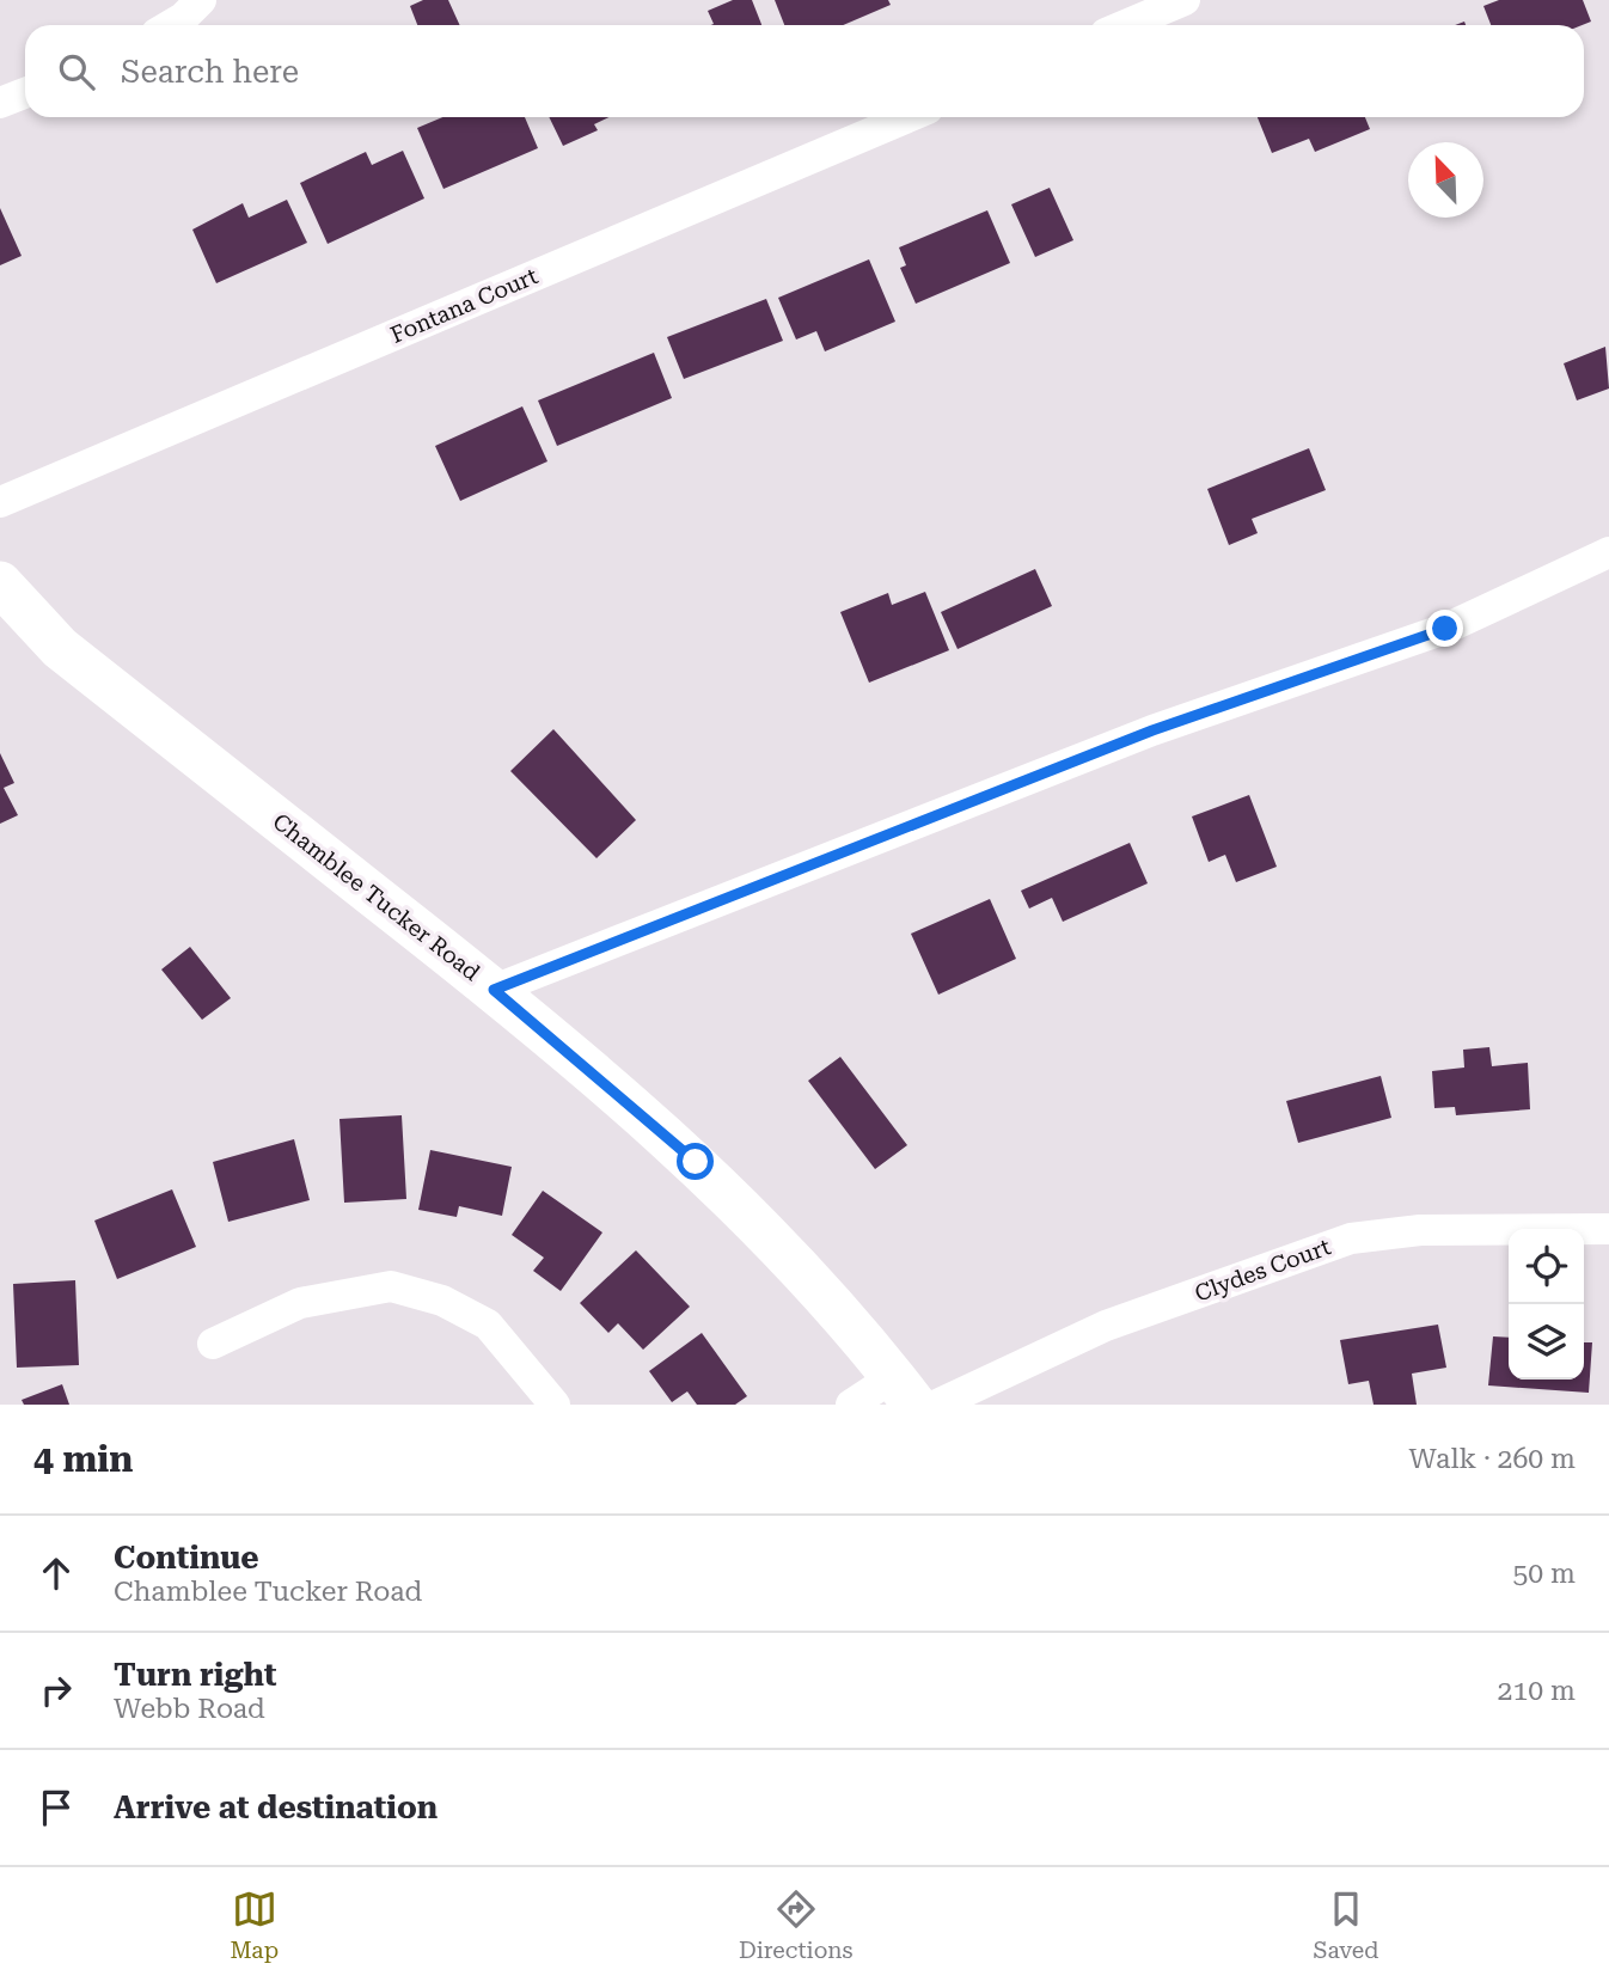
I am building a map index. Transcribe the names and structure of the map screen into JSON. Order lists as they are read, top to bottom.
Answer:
{
  "streets": {
    "main road": ["Chamblee Tucker Road"],
    "street": ["Fontana Court", "Clydes Court"]
  },
  "north": "top left",
  "page": {
    "search": "Search here",
    "heading": ["4 min", "Walk · 260 m"],
    "list": [
      ["Continue", "Chamblee Tucker Road", "50 m"],
      ["Turn right", "Webb Road", "210 m"],
      "Arrive at destination"
    ],
    "nav": ["Map", "Directions", "Saved"]
  }
}
